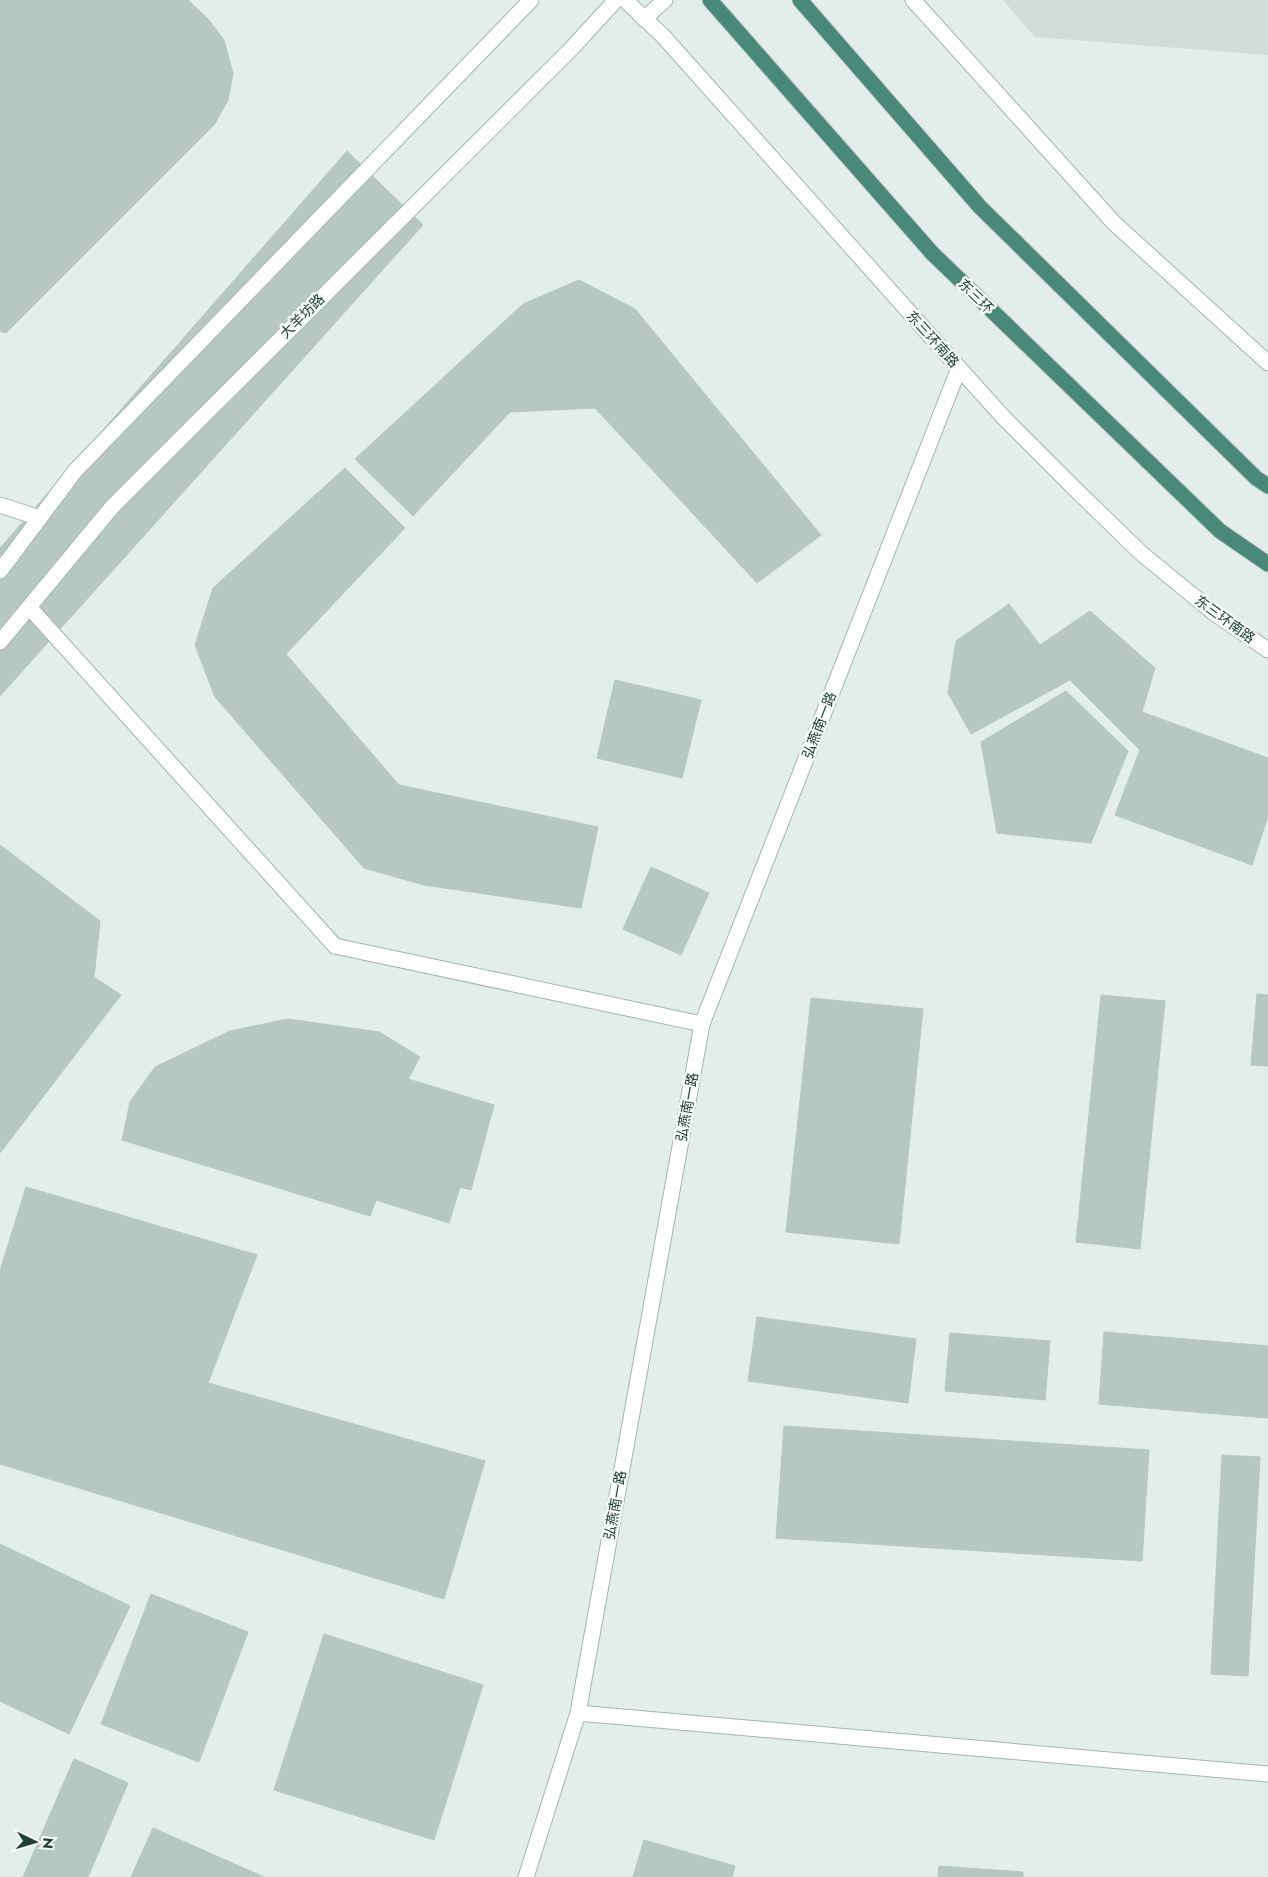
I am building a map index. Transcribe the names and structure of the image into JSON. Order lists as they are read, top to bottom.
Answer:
{
  "streets": {
    "highway": ["东三环"],
    "street": ["大羊坊路", "东三环南路", "弘燕南一路"]
  },
  "crossings": [
    ["东三环南路", "弘燕南一路"]
  ],
  "north": "right"
}
